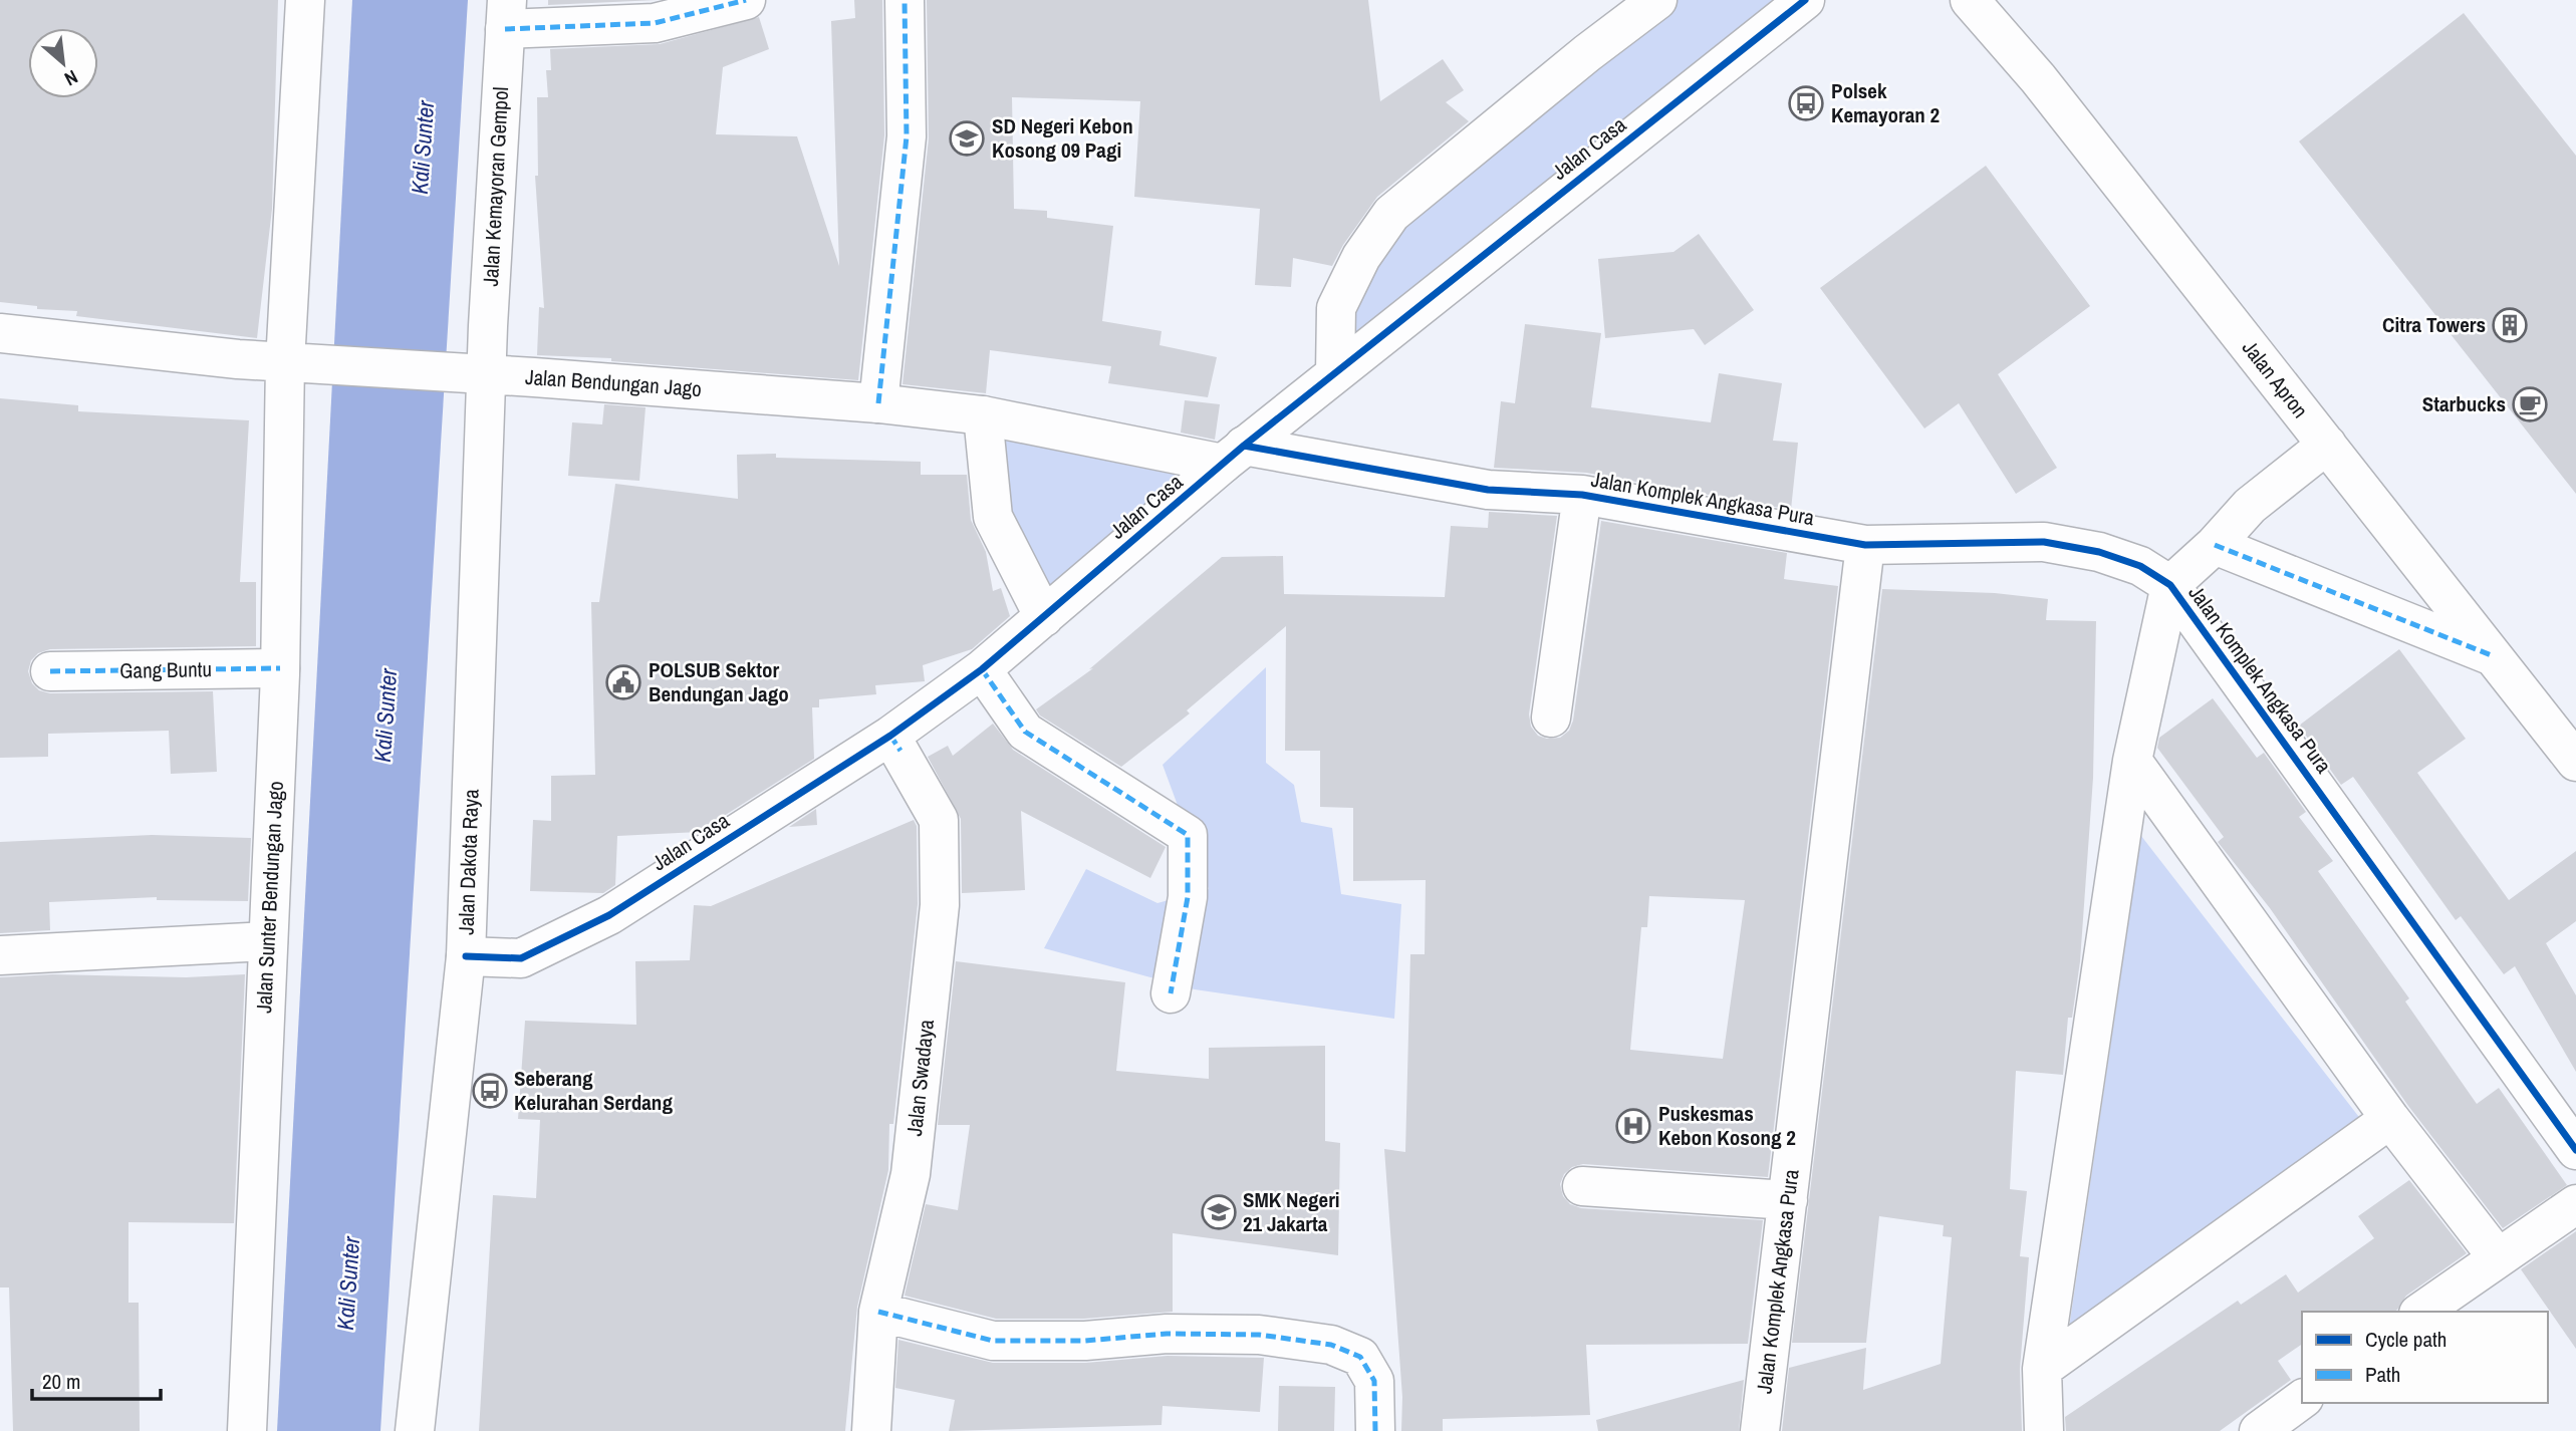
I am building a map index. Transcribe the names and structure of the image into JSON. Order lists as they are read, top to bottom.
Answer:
{
  "streets": {
    "street": [
      "Jalan Casa",
      "Jalan Kemayoran Gempol",
      "Jalan Apron",
      "Jalan Bendungan Jago",
      "Jalan Komplek Angkasa Pura",
      "Gang Buntu",
      "Jalan Dakota Raya",
      "Jalan Sunter Bendungan Jago",
      "Jalan Swadaya"
    ]
  },
  "crossings": [
    ["Jalan Casa", "Jalan Bendungan Jago"],
    ["Jalan Casa", "Jalan Komplek Angkasa Pura"],
    ["Jalan Casa", "Jalan Dakota Raya"],
    ["Jalan Casa", "Jalan Swadaya"],
    ["Jalan Kemayoran Gempol", "Jalan Bendungan Jago"],
    ["Jalan Kemayoran Gempol", "Jalan Dakota Raya"],
    ["Jalan Apron", "Jalan Komplek Angkasa Pura"],
    ["Jalan Bendungan Jago", "Jalan Komplek Angkasa Pura"],
    ["Jalan Bendungan Jago", "Jalan Dakota Raya"],
    ["Jalan Bendungan Jago", "Jalan Sunter Bendungan Jago"],
    ["Gang Buntu", "Jalan Sunter Bendungan Jago"]
  ],
  "water": ["Kali Sunter"],
  "places": {
    "bus stop": ["Polsek Kemayoran 2", "Seberang Kelurahan Serdang"],
    "school or university": ["SD Negeri Kebon Kosong 09 Pagi", "SMK Negeri 21 Jakarta"],
    "building": ["Citra Towers"],
    "cafe": ["Starbucks"],
    "public building": ["POLSUB Sektor Bendungan Jago"],
    "hospital": ["Puskesmas Kebon Kosong 2"]
  },
  "legend": ["Cycle path", "Path"],
  "scale_bar": "20 m",
  "north": "bottom right"
}
